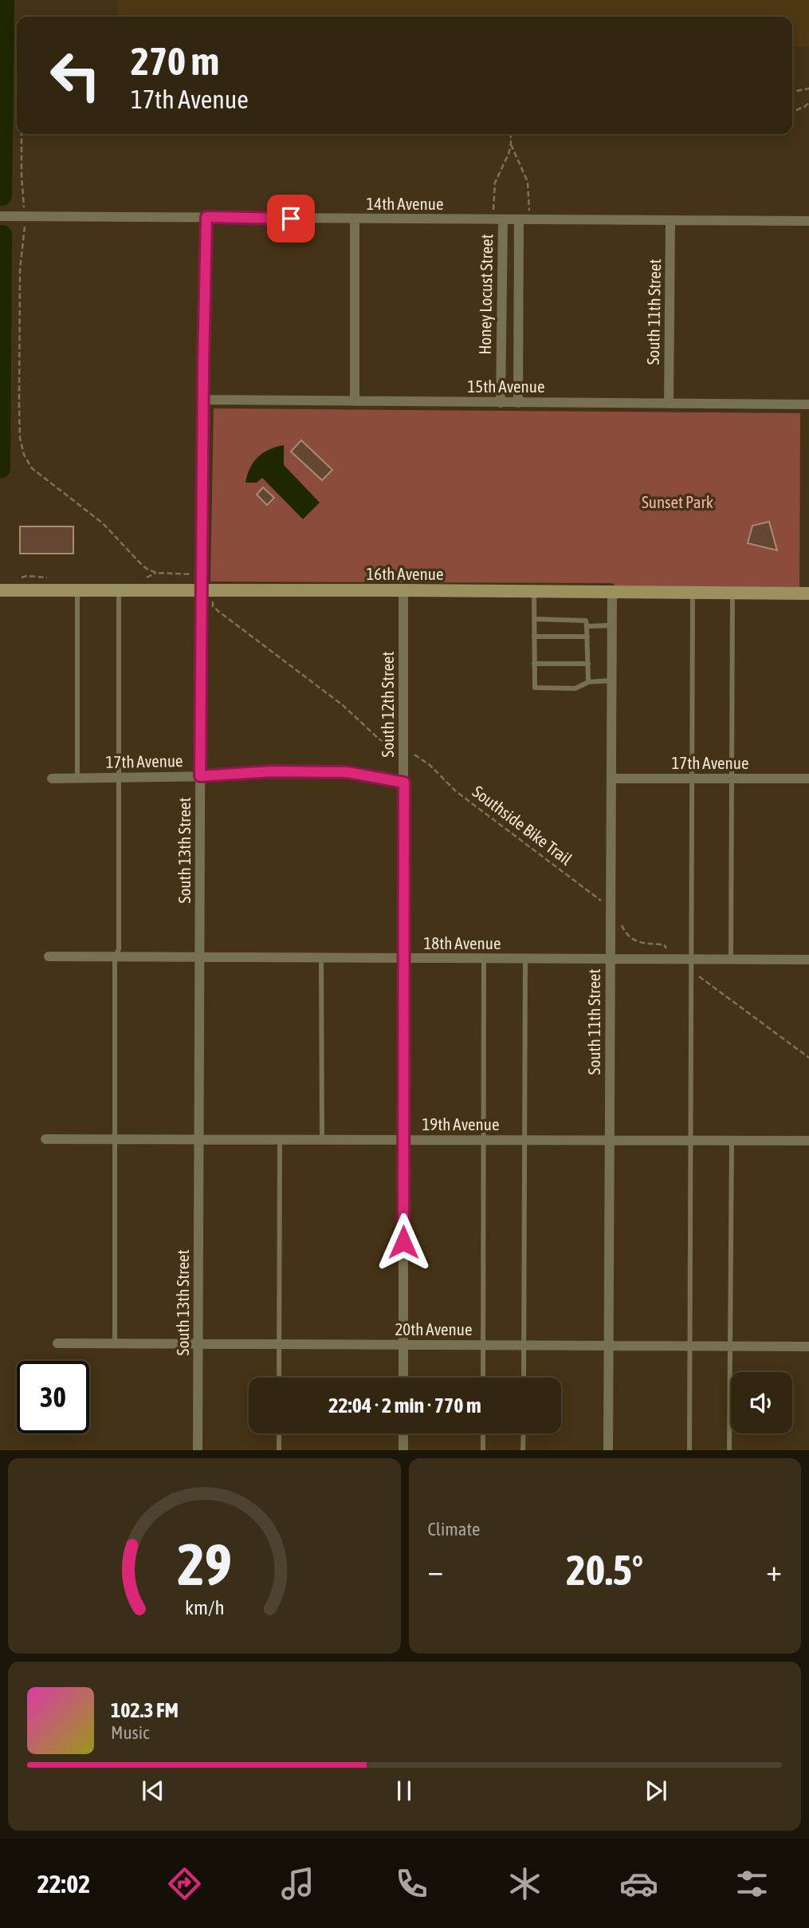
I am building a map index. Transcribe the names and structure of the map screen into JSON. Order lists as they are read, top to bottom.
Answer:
{
  "streets": {
    "street": [
      "14th Avenue",
      "Honey Locust Street",
      "South 11th Street",
      "15th Avenue",
      "16th Avenue",
      "South 12th Street",
      "17th Avenue",
      "South 13th Street",
      "18th Avenue",
      "19th Avenue",
      "20th Avenue"
    ],
    "path": ["Southside Bike Trail"]
  },
  "crossings": [
    ["14th Avenue", "Honey Locust Street"],
    ["14th Avenue", "South 11th Street"],
    ["14th Avenue", "South 13th Street"],
    ["Honey Locust Street", "15th Avenue"],
    ["South 11th Street", "15th Avenue"],
    ["South 11th Street", "16th Avenue"],
    ["South 11th Street", "17th Avenue"],
    ["South 11th Street", "Southside Bike Trail"],
    ["South 11th Street", "18th Avenue"],
    ["South 11th Street", "19th Avenue"],
    ["South 11th Street", "20th Avenue"],
    ["15th Avenue", "South 13th Street"],
    ["16th Avenue", "South 12th Street"],
    ["16th Avenue", "South 13th Street"],
    ["South 12th Street", "17th Avenue"],
    ["South 12th Street", "Southside Bike Trail"],
    ["South 12th Street", "18th Avenue"],
    ["South 12th Street", "19th Avenue"],
    ["South 12th Street", "20th Avenue"],
    ["17th Avenue", "South 13th Street"],
    ["Southside Bike Trail", "18th Avenue"],
    ["South 13th Street", "18th Avenue"],
    ["South 13th Street", "19th Avenue"],
    ["South 13th Street", "20th Avenue"]
  ],
  "parks": ["Sunset Park"],
  "page": {
    "turn": ["270 m", "17th Avenue"],
    "limit": "30",
    "trip": "22:04 · 2 min · 770 m",
    "tile": "Climate",
    "heat": ["−", "20.5°", "+"],
    "song": ["102.3 FM", "Music"],
    "tabs": "22:02",
    "gauge": ["29", "km/h"]
  }
}
